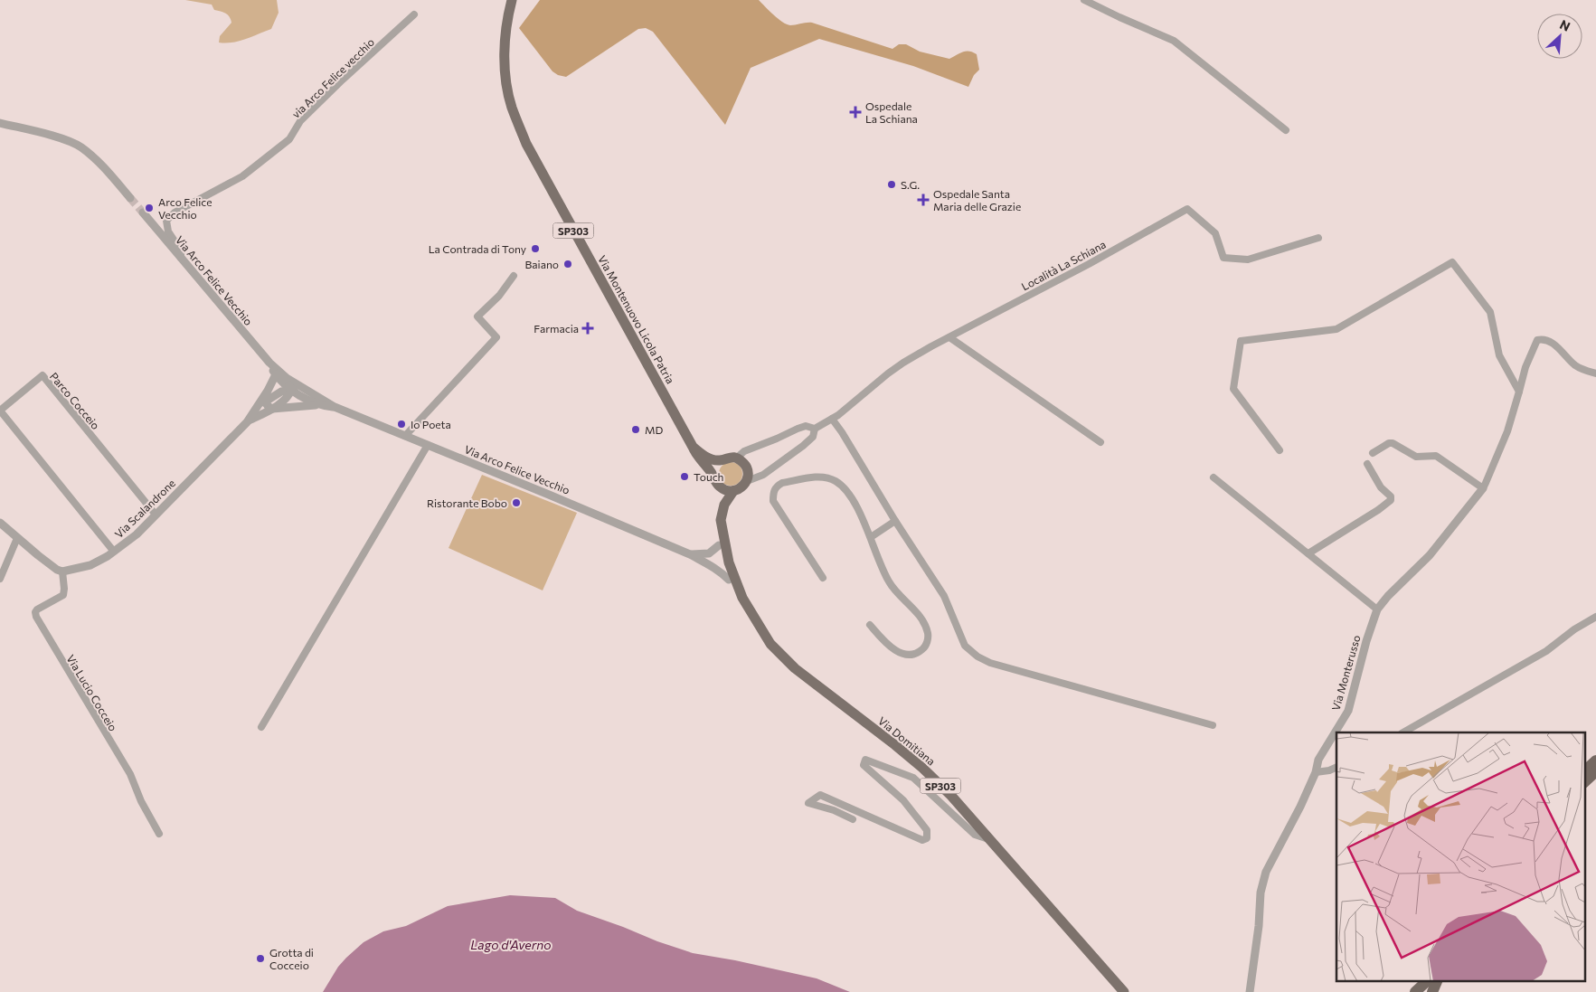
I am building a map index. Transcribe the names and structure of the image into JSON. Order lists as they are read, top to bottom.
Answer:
{
  "streets": {
    "main road": ["SP303", "Via Montenuovo Licola Patria", "Via Domitiana"],
    "street": [
      "via Arco Felice vecchio",
      "Località La Schiana",
      "Via Arco Felice Vecchio",
      "Parco Cocceio",
      "Via Scalandrone",
      "Via Monterusso",
      "Via Lucio Cocceio"
    ]
  },
  "crossings": [
    ["via Arco Felice vecchio", "Via Arco Felice Vecchio"],
    ["Località La Schiana", "Via Montenuovo Licola Patria"],
    ["Località La Schiana", "Via Domitiana"],
    ["Via Arco Felice Vecchio", "Via Domitiana"],
    ["Via Montenuovo Licola Patria", "Via Domitiana"],
    ["Parco Cocceio", "Via Scalandrone"],
    ["Via Scalandrone", "Via Lucio Cocceio"]
  ],
  "water": ["Lago d'Averno"],
  "places": {
    "health": ["Ospedale La Schiana", "Ospedale Santa Maria delle Grazie", "Farmacia"],
    "other": [
      "S.G.",
      "Arco Felice Vecchio",
      "La Contrada di Tony",
      "Baiano",
      "Io Poeta",
      "MD",
      "Touch",
      "Ristorante Bobo",
      "Grotta di Cocceio"
    ]
  },
  "north": "top right"
}
